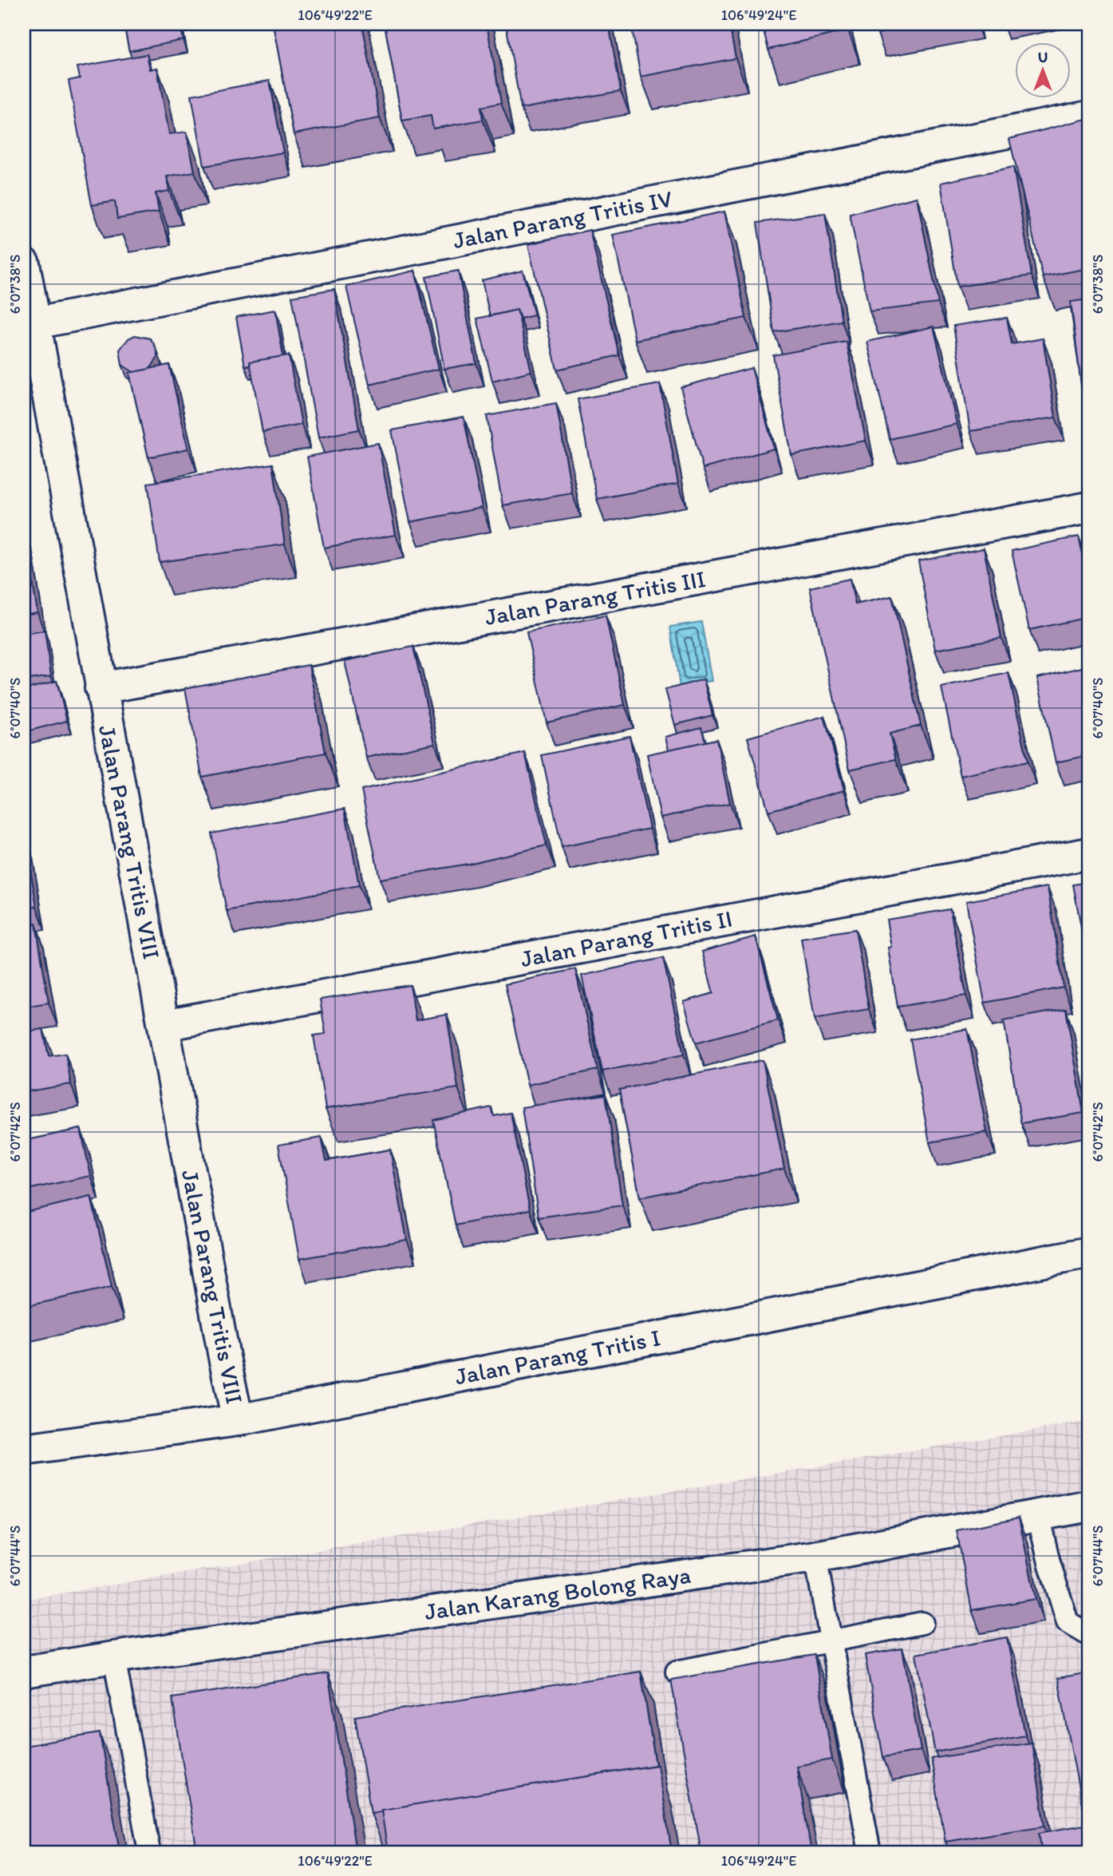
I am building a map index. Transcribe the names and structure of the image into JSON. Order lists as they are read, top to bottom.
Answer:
{
  "streets": {
    "street": [
      "Jalan Parang Tritis IV",
      "Jalan Parang Tritis III",
      "Jalan Parang Tritis VIII",
      "Jalan Parang Tritis II",
      "Jalan Parang Tritis I",
      "Jalan Karang Bolong Raya"
    ]
  },
  "crossings": [
    ["Jalan Parang Tritis IV", "Jalan Parang Tritis VIII"],
    ["Jalan Parang Tritis III", "Jalan Parang Tritis VIII"],
    ["Jalan Parang Tritis VIII", "Jalan Parang Tritis II"],
    ["Jalan Parang Tritis VIII", "Jalan Parang Tritis I"]
  ],
  "north": "top",
  "coordinates": [
    "106°49'22\"E",
    "106°49'24\"E",
    "6°07'38\"S",
    "6°07'40\"S",
    "6°07'42\"S",
    "6°07'44\"S"
  ]
}
